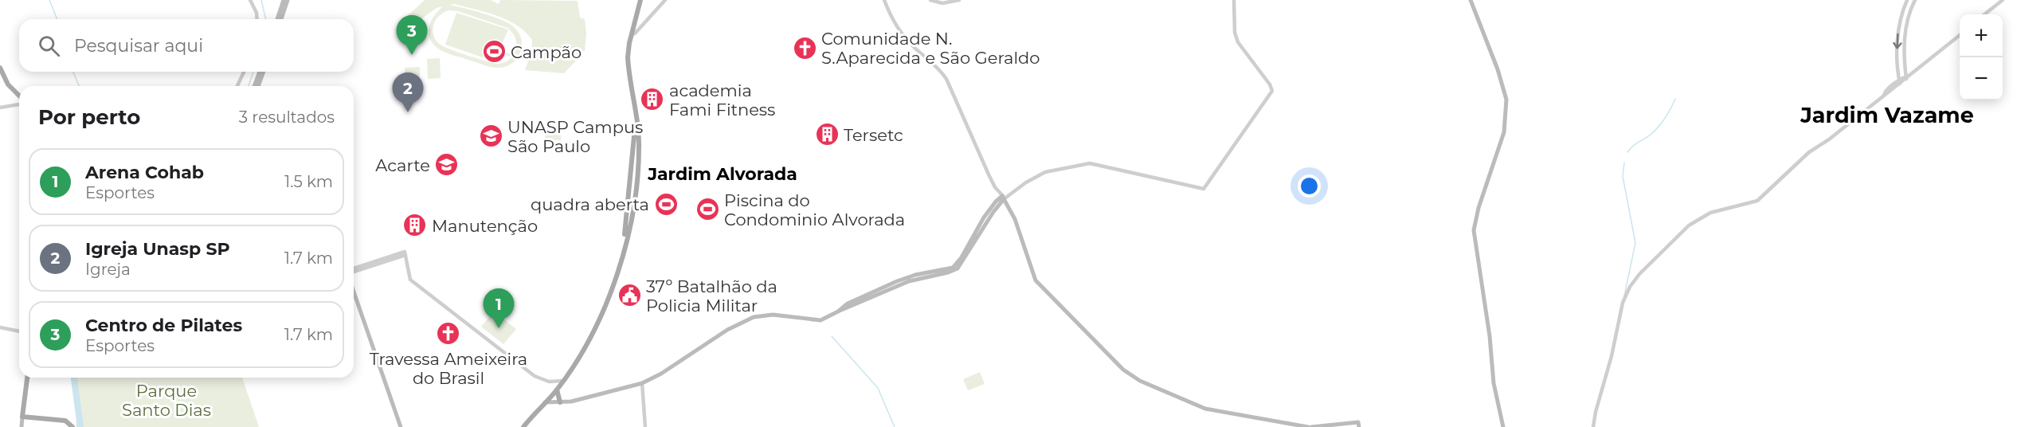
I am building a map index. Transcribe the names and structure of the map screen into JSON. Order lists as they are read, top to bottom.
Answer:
{
  "districts": ["Jardim Vazame", "Jardim Alvorada"],
  "parks": ["Parque Santo Dias"],
  "places": {
    "church": ["Comunidade N. S.Aparecida e São Geraldo", "Travessa Ameixeira do Brasil"],
    "sports": ["Campão", "quadra aberta", "Piscina do Condominio Alvorada"],
    "building": ["academia Fami Fitness", "Tersetc", "Manutenção"],
    "school or university": ["UNASP Campus São Paulo", "Acarte"],
    "public building": ["37º Batalhão da Policia Militar"]
  },
  "page": {
    "map_buttons": ["+", "−"],
    "pins": ["3", "2", "1"],
    "search": "Pesquisar aqui",
    "heading": ["Por perto", "3 resultados"],
    "list": [
      {
        "mark": "1",
        "name": "Arena Cohab",
        "note": "Esportes",
        "value": "1.5 km"
      },
      {
        "mark": "2",
        "name": "Igreja Unasp SP",
        "note": "Igreja",
        "value": "1.7 km"
      },
      {
        "mark": "3",
        "name": "Centro de Pilates",
        "note": "Esportes",
        "value": "1.7 km"
      }
    ]
  }
}
